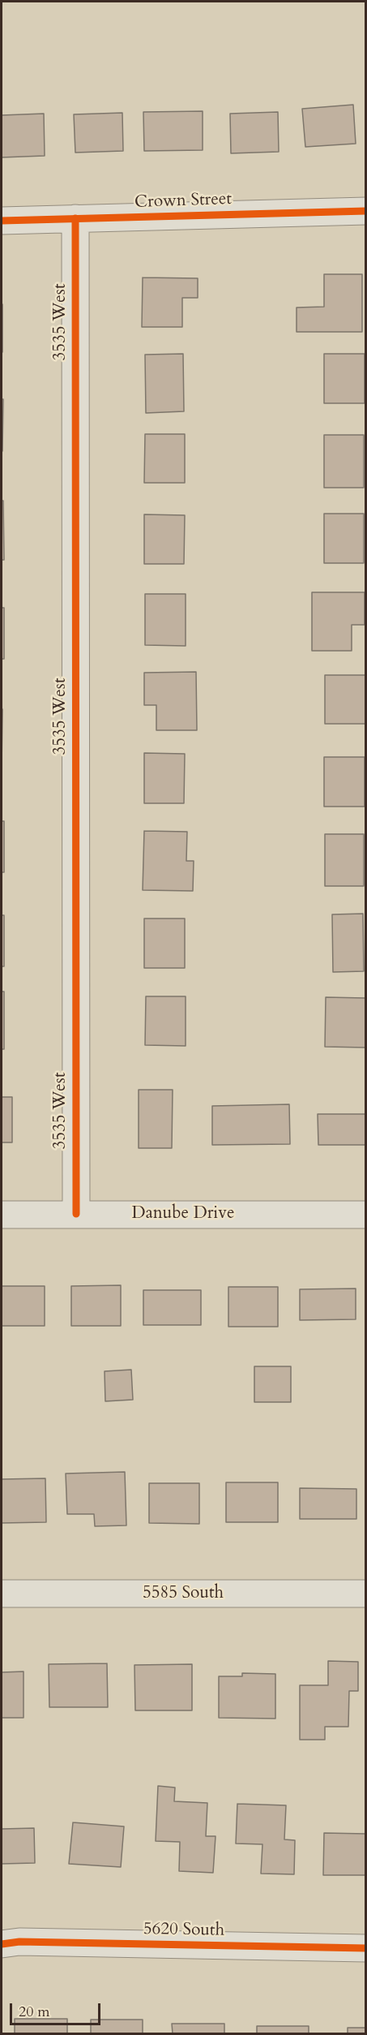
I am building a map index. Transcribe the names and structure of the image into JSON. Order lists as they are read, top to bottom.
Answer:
{
  "streets": {
    "street": [
      "Crown Street",
      "3535 West",
      "Danube Drive",
      "5585 South",
      "5620 South"
    ]
  },
  "crossings": [
    ["Crown Street", "3535 West"],
    ["3535 West", "Danube Drive"]
  ],
  "scale_bar": "20 m"
}
